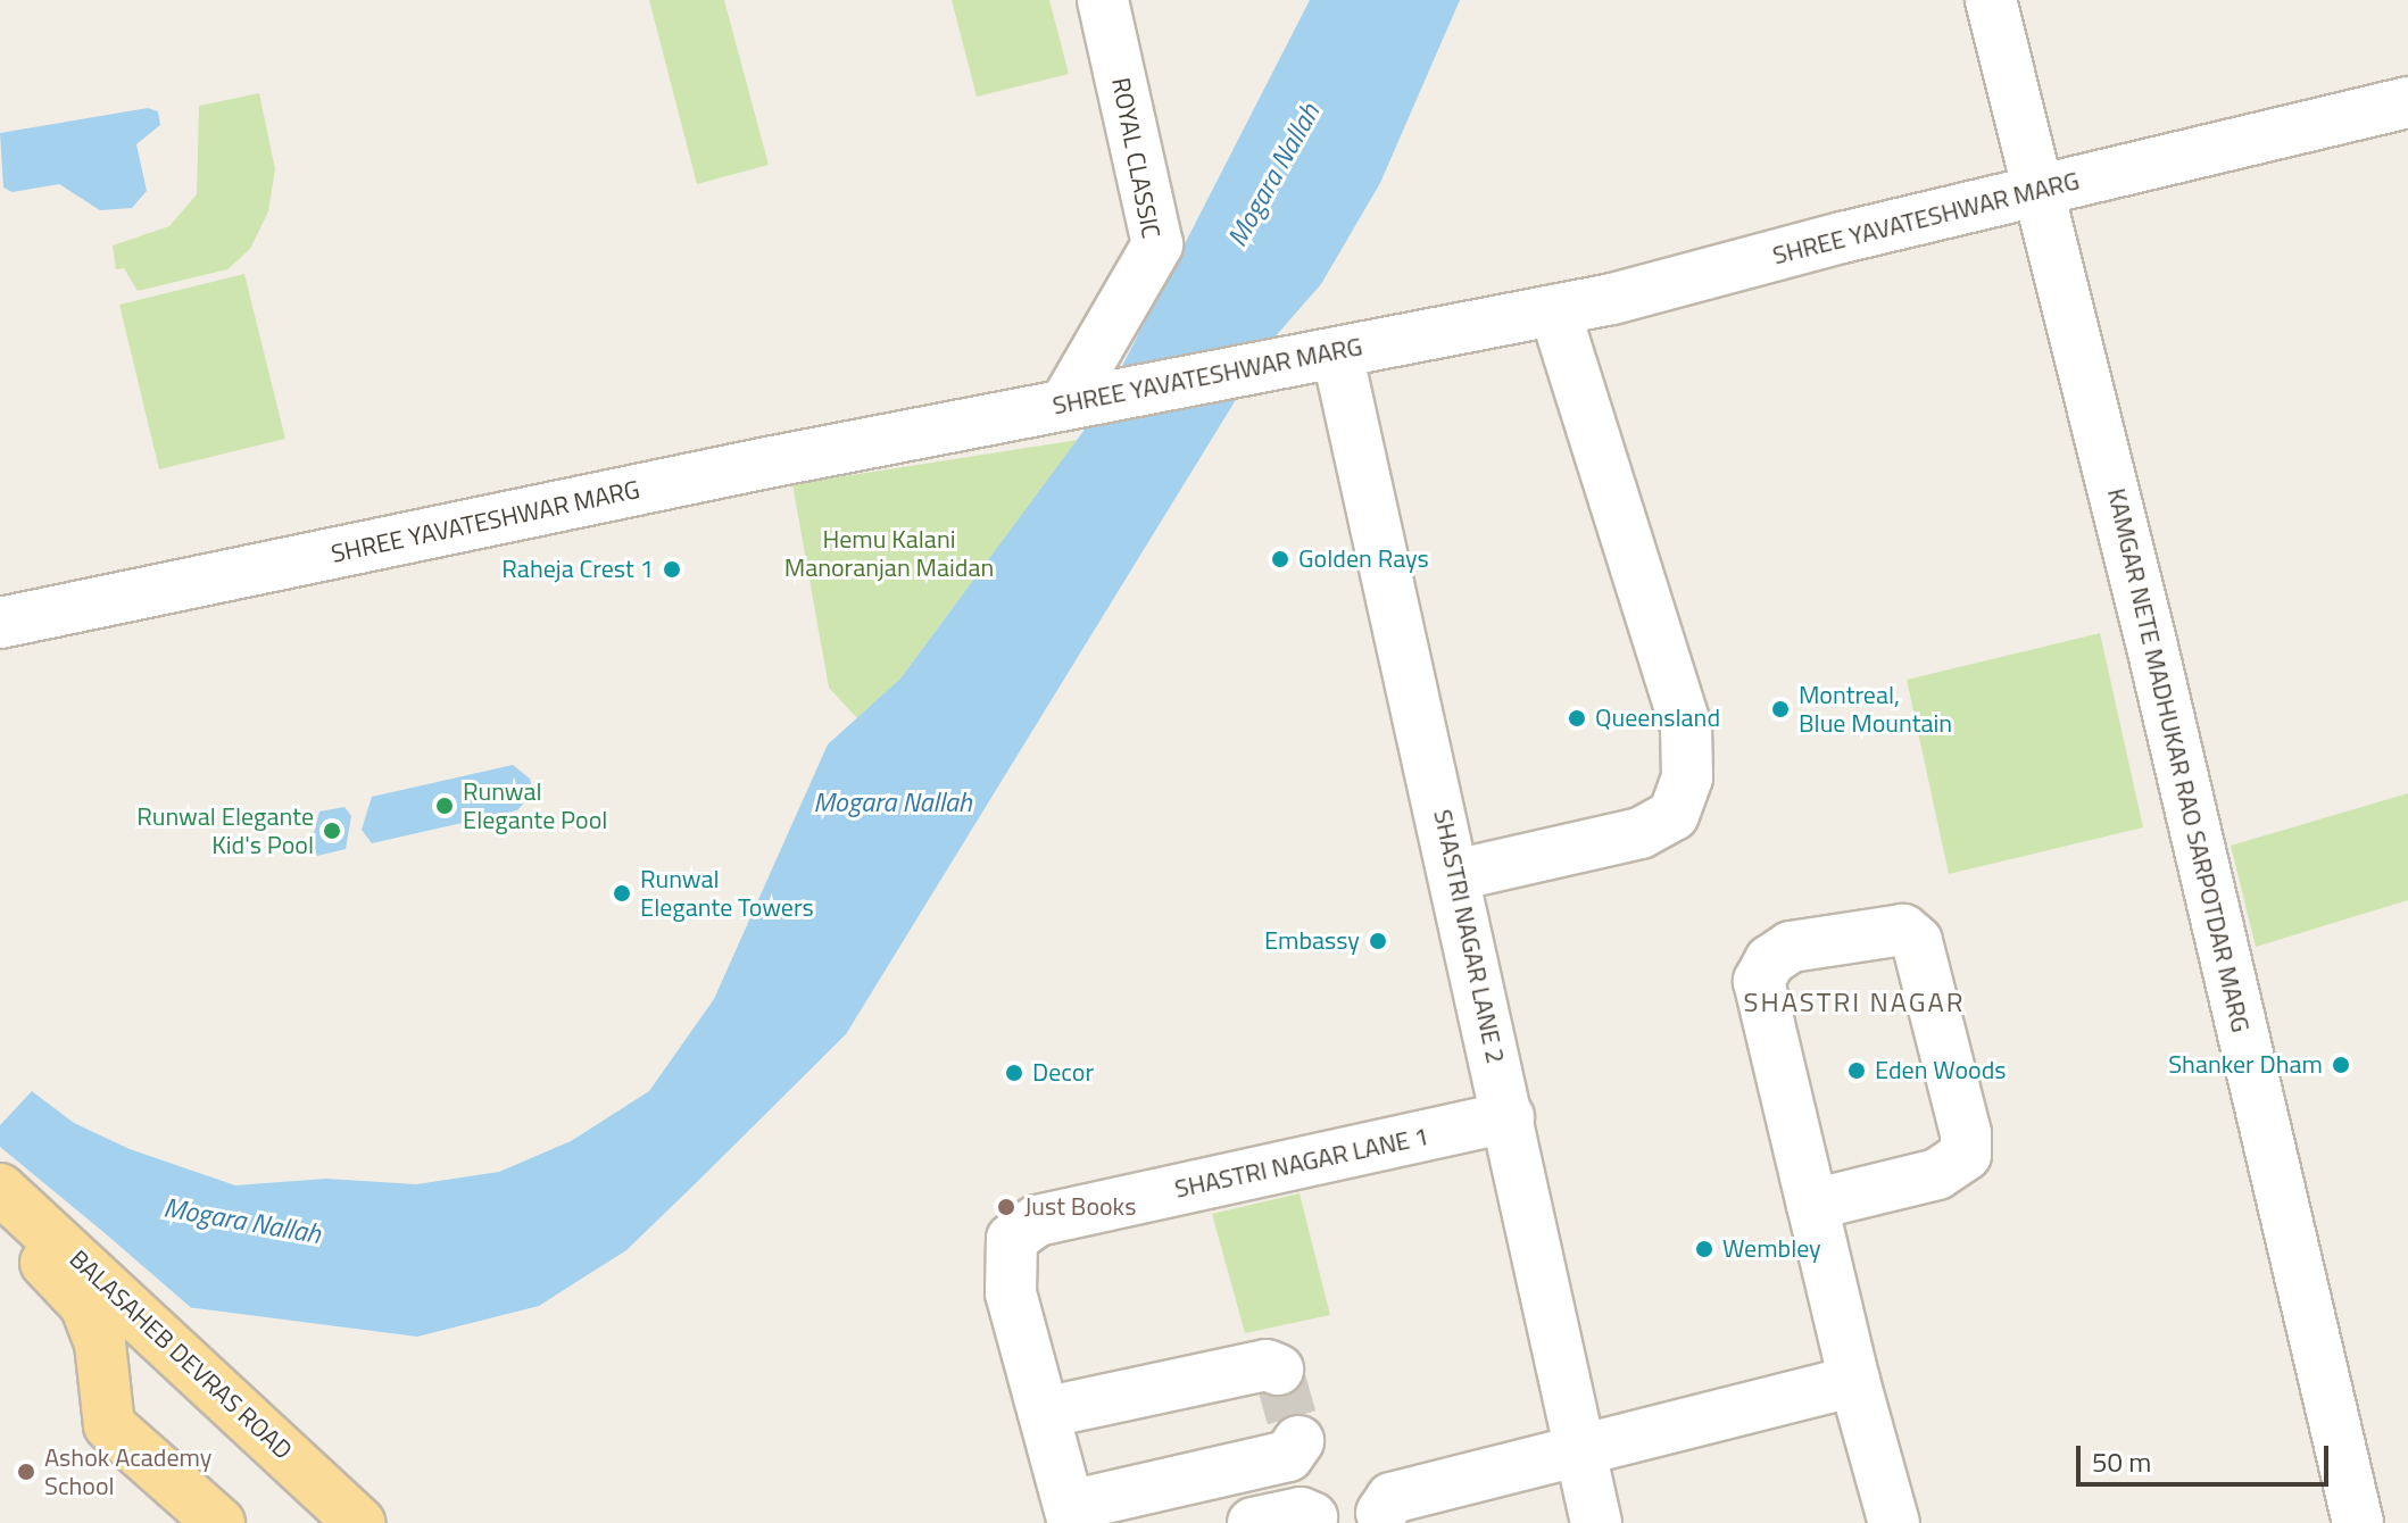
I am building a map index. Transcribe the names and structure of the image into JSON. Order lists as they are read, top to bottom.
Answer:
{
  "streets": {
    "main road": ["BALASAHEB DEVRAS ROAD"],
    "street": [
      "ROYAL CLASSIC",
      "SHREE YAVATESHWAR MARG",
      "KAMGAR NETE MADHUKAR RAO SARPOTDAR MARG",
      "SHASTRI NAGAR LANE 2",
      "SHASTRI NAGAR LANE 1"
    ]
  },
  "crossings": [
    ["ROYAL CLASSIC", "SHREE YAVATESHWAR MARG"],
    ["SHREE YAVATESHWAR MARG", "KAMGAR NETE MADHUKAR RAO SARPOTDAR MARG"],
    ["SHREE YAVATESHWAR MARG", "SHASTRI NAGAR LANE 2"],
    ["SHASTRI NAGAR LANE 2", "SHASTRI NAGAR LANE 1"]
  ],
  "districts": ["SHASTRI NAGAR"],
  "water": ["Mogara Nallah"],
  "parks": ["Hemu Kalani Manoranjan Maidan"],
  "places": [
    "Golden Rays",
    "Raheja Crest 1",
    "Montreal, Blue Mountain",
    "Queensland",
    "Runwal Elegante Pool",
    "Runwal Elegante Kid's Pool",
    "Runwal Elegante Towers",
    "Embassy",
    "Shanker Dham",
    "Eden Woods",
    "Decor",
    "Just Books",
    "Wembley",
    "Ashok Academy School"
  ],
  "scale_bar": "50 m"
}
